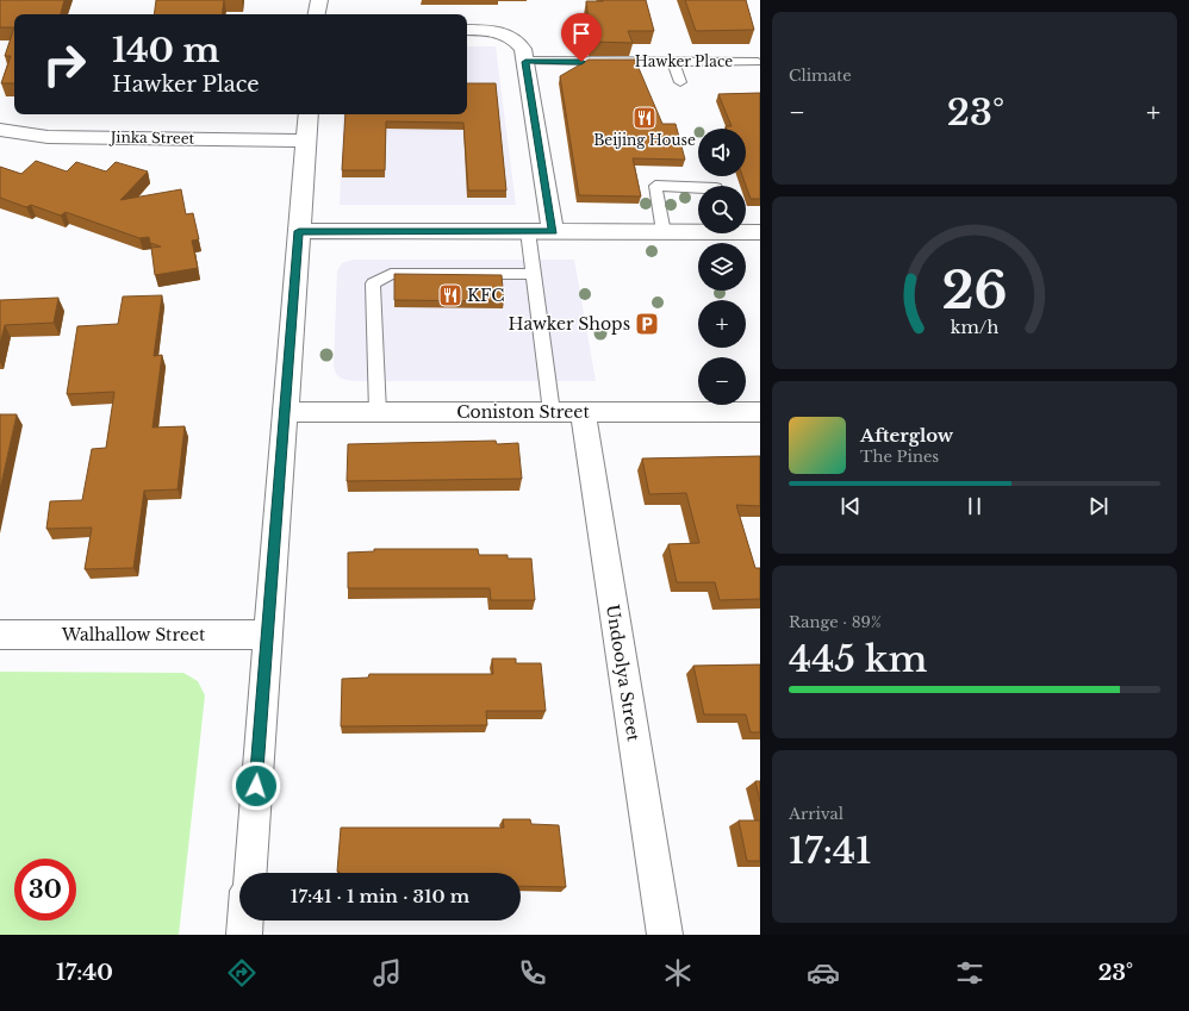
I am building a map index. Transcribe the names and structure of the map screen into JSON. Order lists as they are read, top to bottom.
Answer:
{
  "streets": {
    "street": [
      "Jinka Street",
      "Coniston Street",
      "Walhallow Street",
      "Undoolya Street"
    ],
    "lane": ["Hawker Place"]
  },
  "crossings": [
    ["Coniston Street", "Undoolya Street"]
  ],
  "places": {
    "restaurant": ["Beijing House", "KFC"],
    "parking": ["Hawker Shops"]
  },
  "page": {
    "tile": [
      "Climate",
      ["Range · 89%", "445 km"],
      ["Arrival", "17:41"]
    ],
    "turn": ["140 m", "Hawker Place"],
    "heat": ["−", "23°", "+"],
    "map_buttons": ["+", "−"],
    "song": ["Afterglow", "The Pines"],
    "limit": "30",
    "trip": "17:41 · 1 min · 310 m",
    "tabs": ["17:40", "23°"],
    "gauge": ["26", "km/h"]
  }
}
